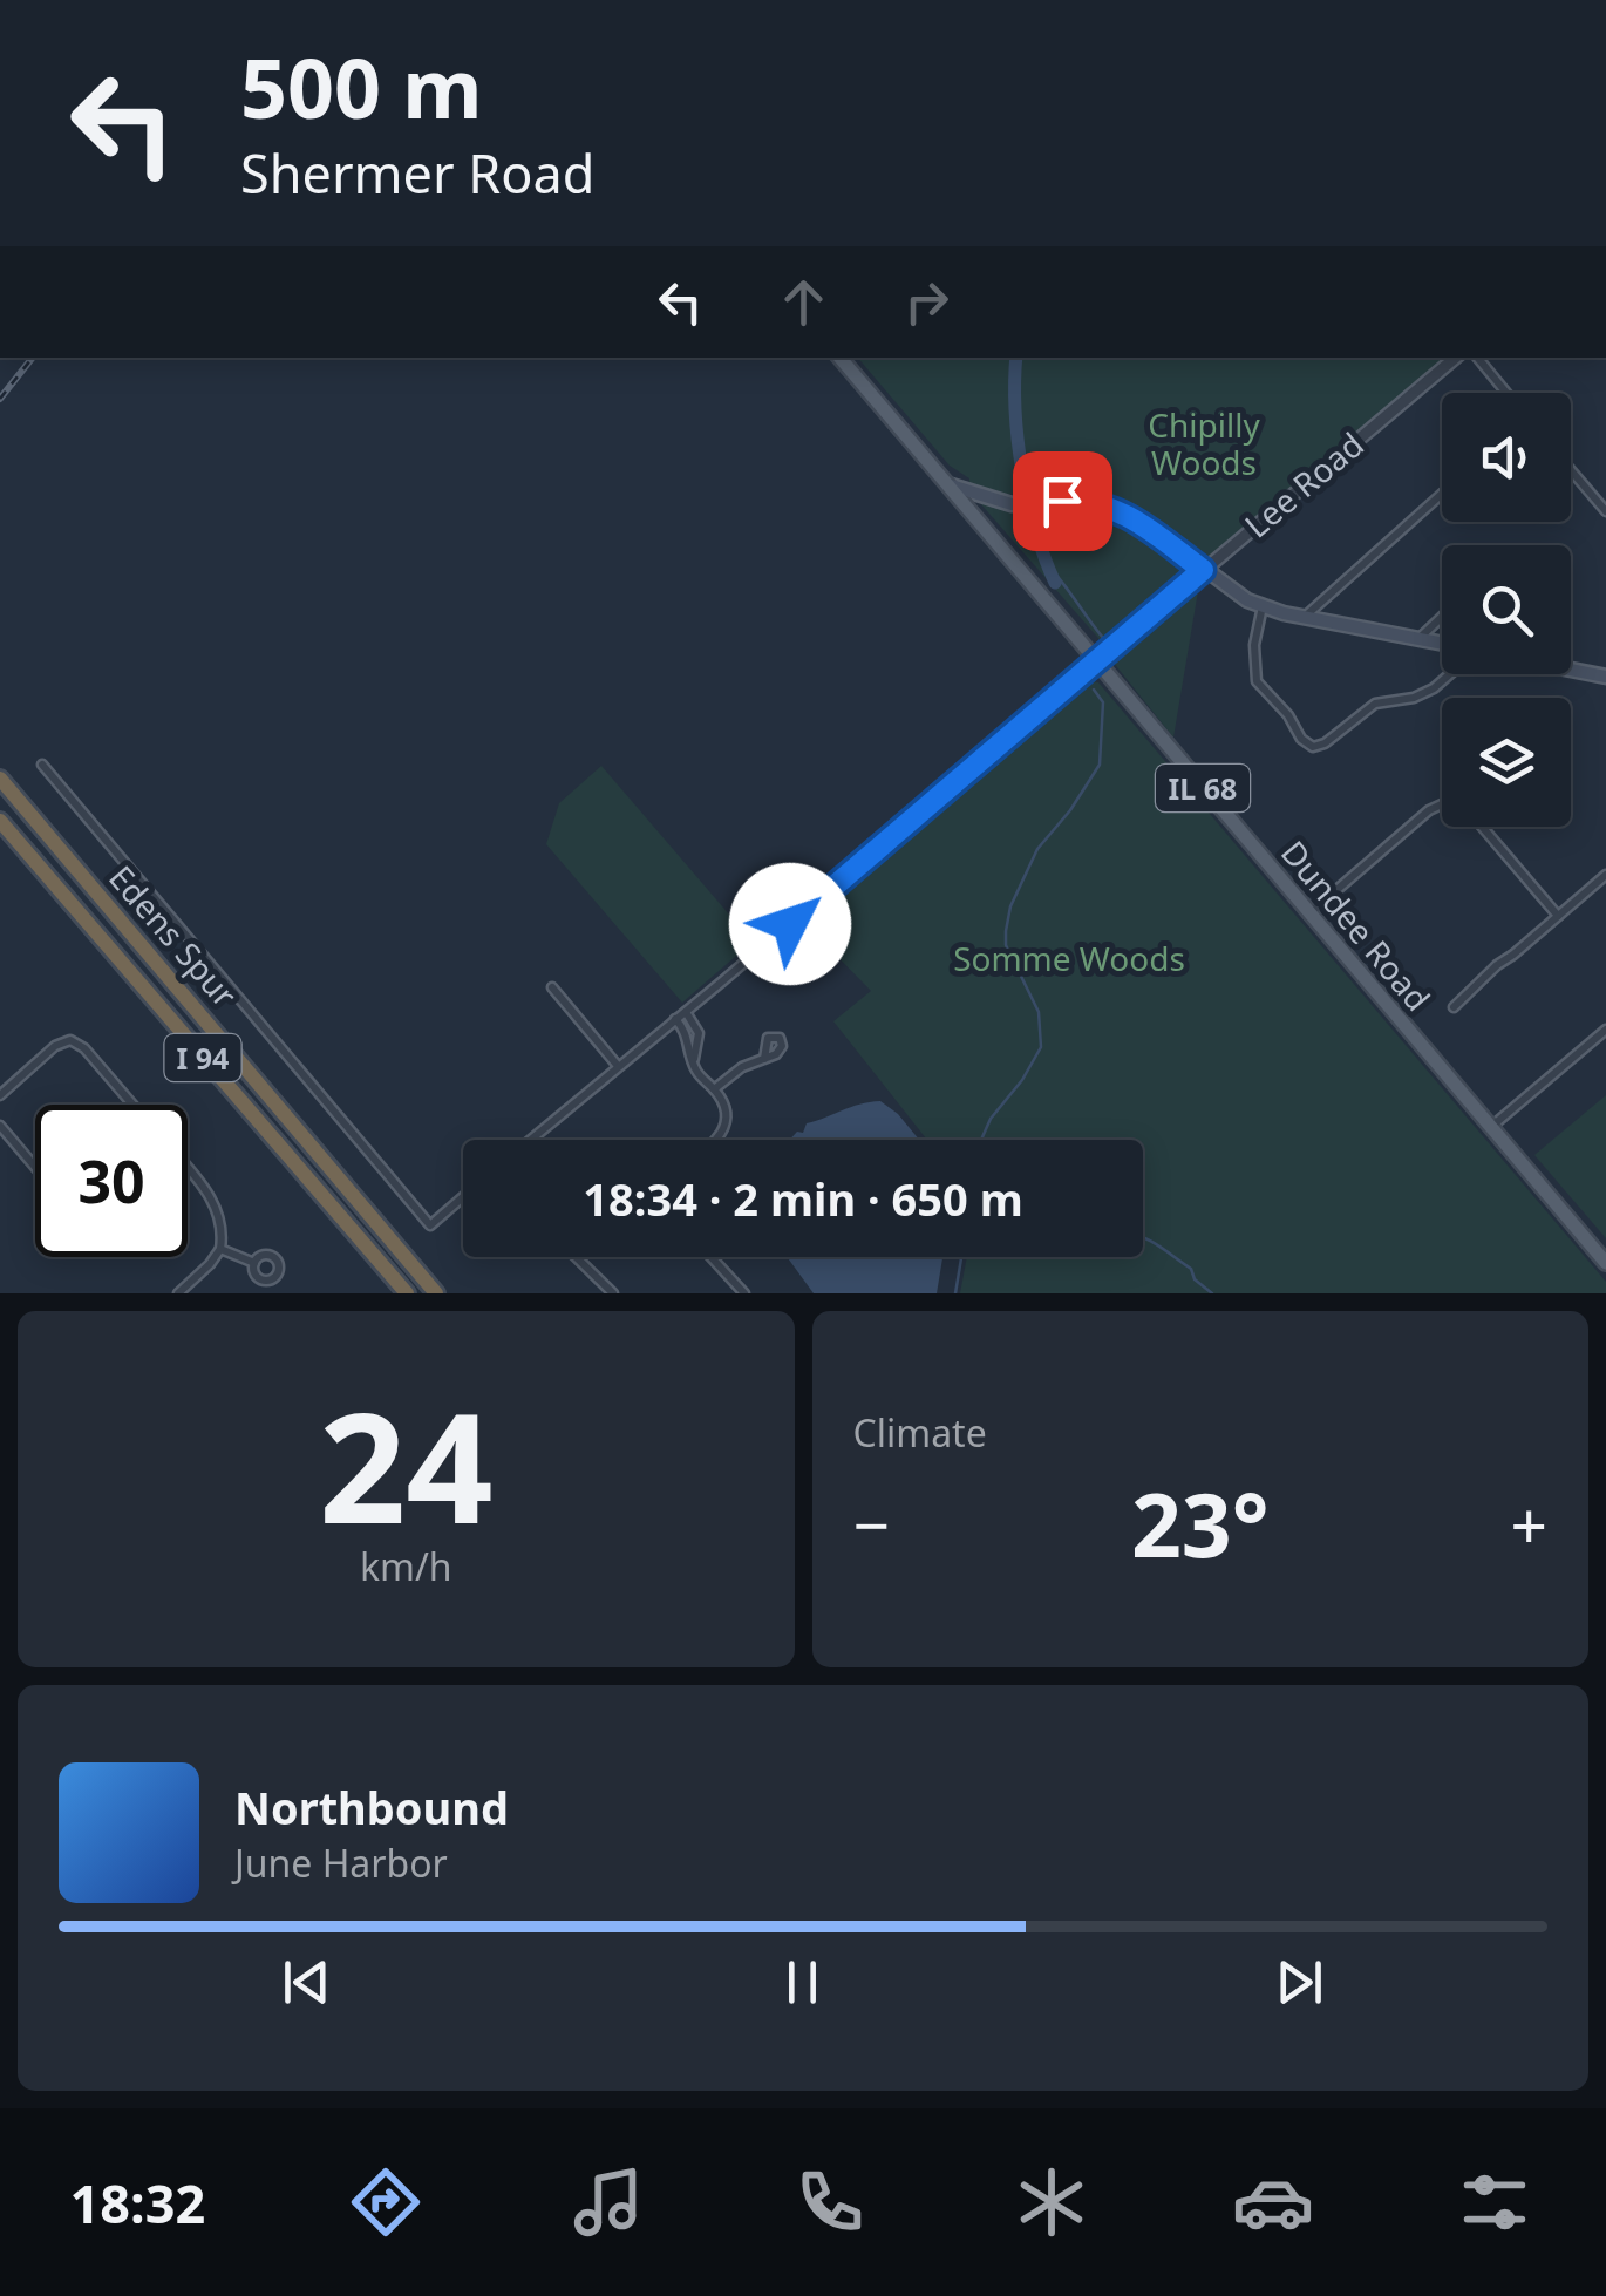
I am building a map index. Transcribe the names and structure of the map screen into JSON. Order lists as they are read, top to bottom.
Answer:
{
  "streets": {
    "highway": ["Edens Spur", "I 94"],
    "main road": ["IL 68", "Dundee Road"],
    "street": ["Lee Road"]
  },
  "crossings": [
    ["Lee Road", "Dundee Road"]
  ],
  "parks": ["Chipilly Woods", "Somme Woods"],
  "page": {
    "turn": ["500 m", "Shermer Road"],
    "limit": "30",
    "trip": "18:34 · 2 min · 650 m",
    "tile": [
      ["24", "km/h"],
      "Climate"
    ],
    "heat": ["−", "23°", "+"],
    "song": ["Northbound", "June Harbor"],
    "tabs": "18:32"
  }
}
